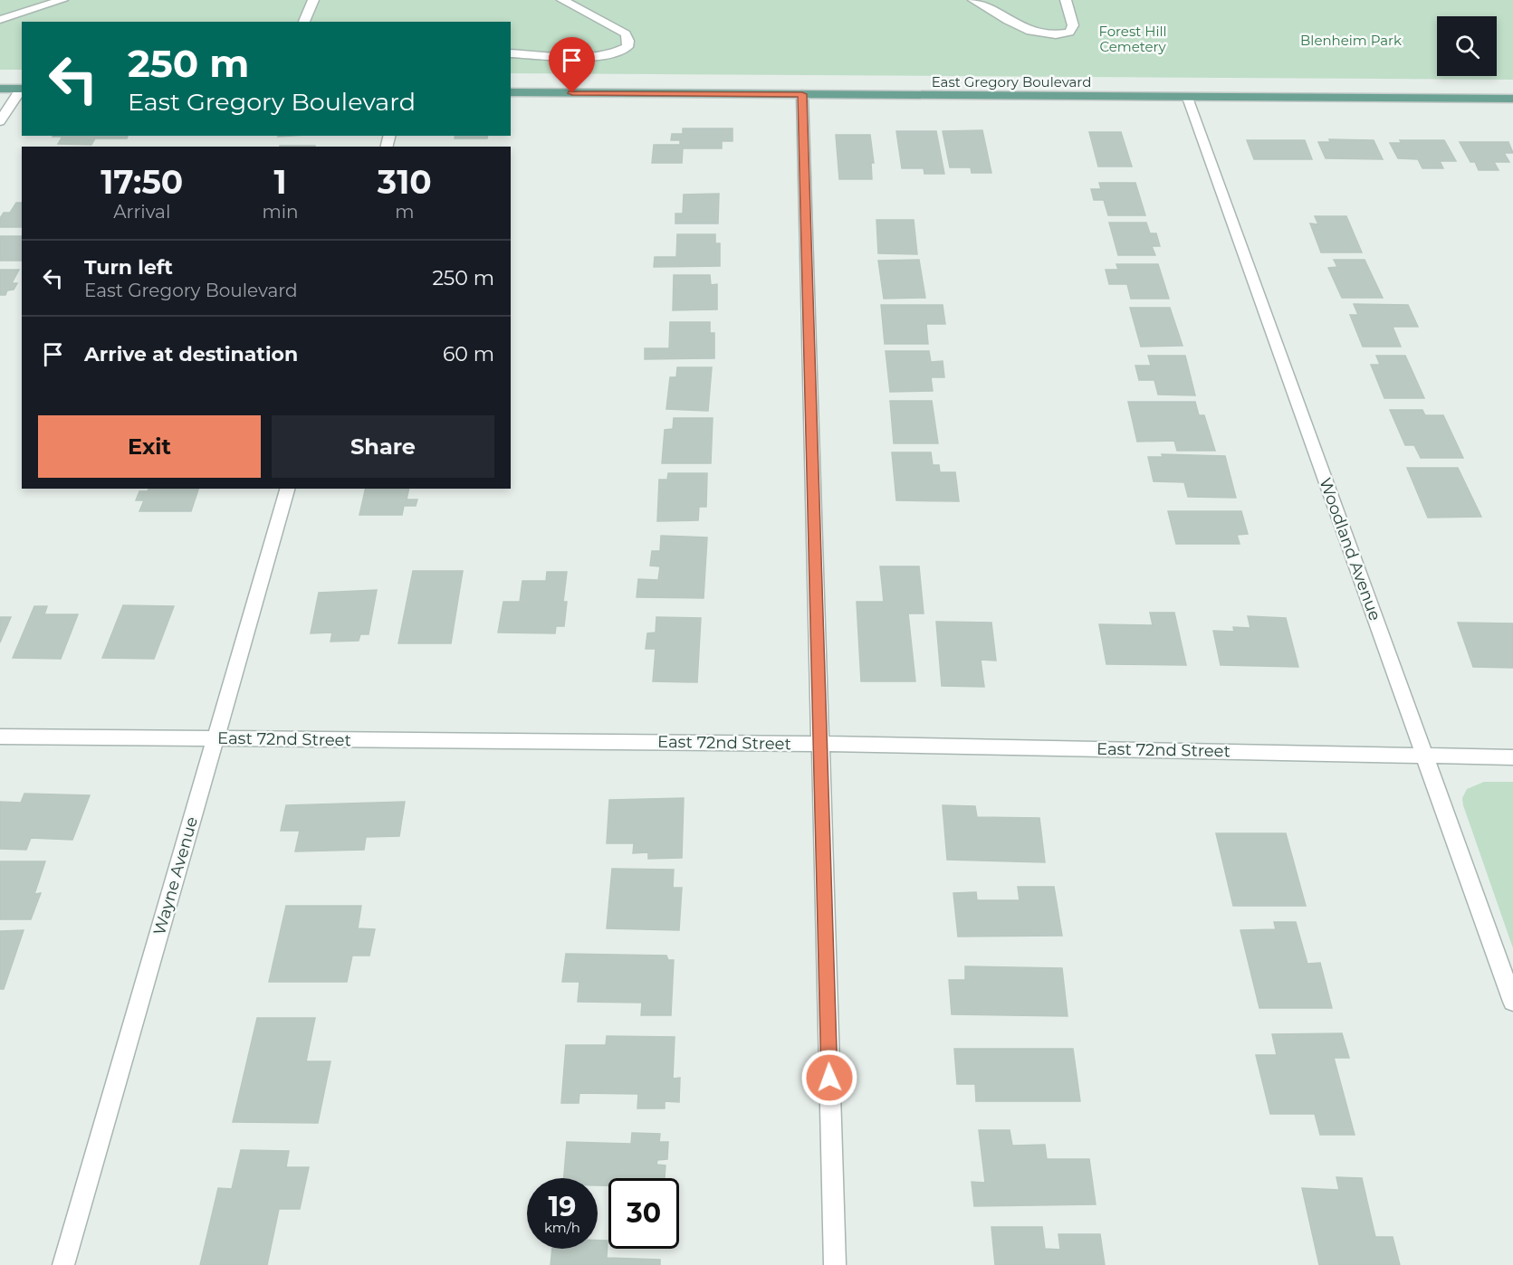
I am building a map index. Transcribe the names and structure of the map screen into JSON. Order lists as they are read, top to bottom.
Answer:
{
  "streets": {
    "main road": ["East Gregory Boulevard"],
    "street": ["Woodland Avenue", "East 72nd Street", "Wayne Avenue"]
  },
  "crossings": [
    ["East Gregory Boulevard", "Woodland Avenue"],
    ["Woodland Avenue", "East 72nd Street"],
    ["East 72nd Street", "Wayne Avenue"]
  ],
  "parks": ["Forest Hill Cemetery", "Blenheim Park"],
  "page": {
    "turn": ["250 m", "East Gregory Boulevard"],
    "eta": [
      "17:50",
      "Arrival",
      "1",
      "min",
      "310",
      "m"
    ],
    "list": [
      {
        "name": "Turn left",
        "note": "East Gregory Boulevard",
        "value": "250 m"
      },
      {
        "name": "Arrive at destination",
        "value": "60 m"
      }
    ],
    "buttons": ["Exit", "Share"],
    "speed": "19 km/h",
    "limit": "30"
  }
}
